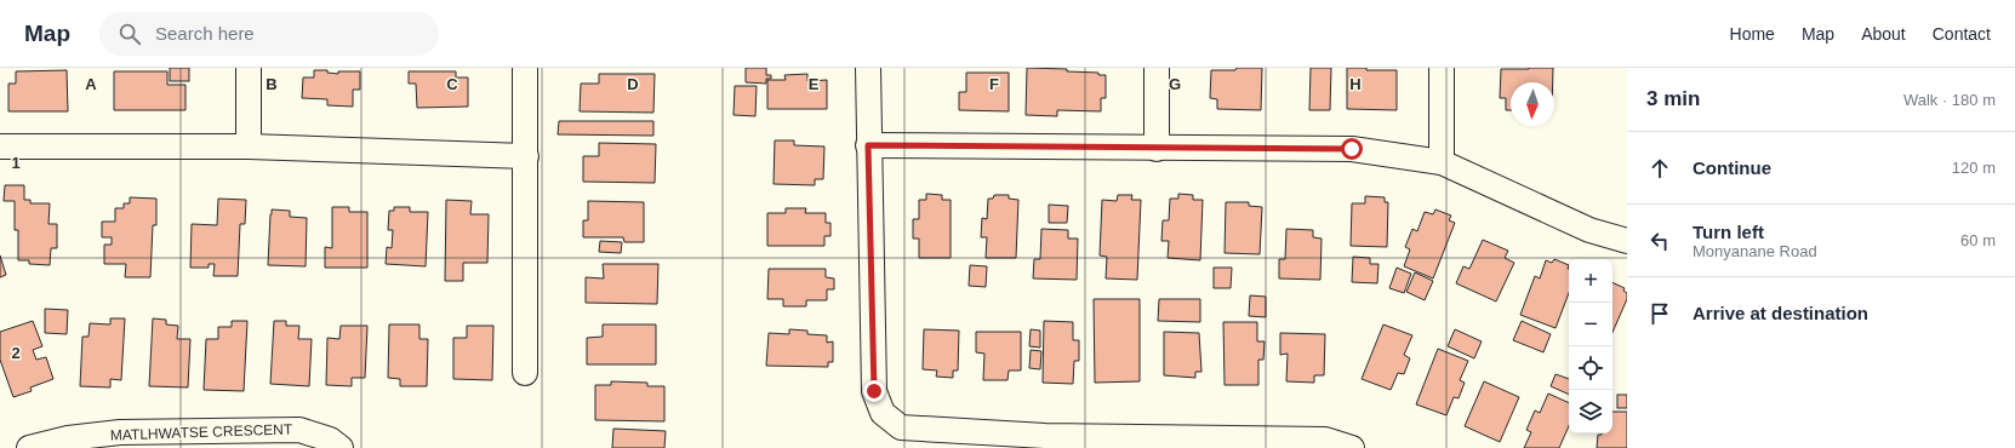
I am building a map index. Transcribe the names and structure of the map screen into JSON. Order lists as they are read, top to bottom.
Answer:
{
  "streets": {
    "street": ["MATLHWATSE CRESCENT"]
  },
  "north": "bottom",
  "page": {
    "header": "Map",
    "search": "Search here",
    "nav": [
      "Home",
      "Map",
      "About",
      "Contact"
    ],
    "heading": ["3 min", "Walk · 180 m"],
    "list": [
      ["Continue", "120 m"],
      ["Turn left", "Monyanane Road", "60 m"],
      "Arrive at destination"
    ],
    "map_buttons": ["+", "−"]
  },
  "grid": {
    "columns": [
      "A",
      "B",
      "C",
      "D",
      "E",
      "F",
      "G",
      "H"
    ],
    "rows": ["1", "2"]
  }
}
